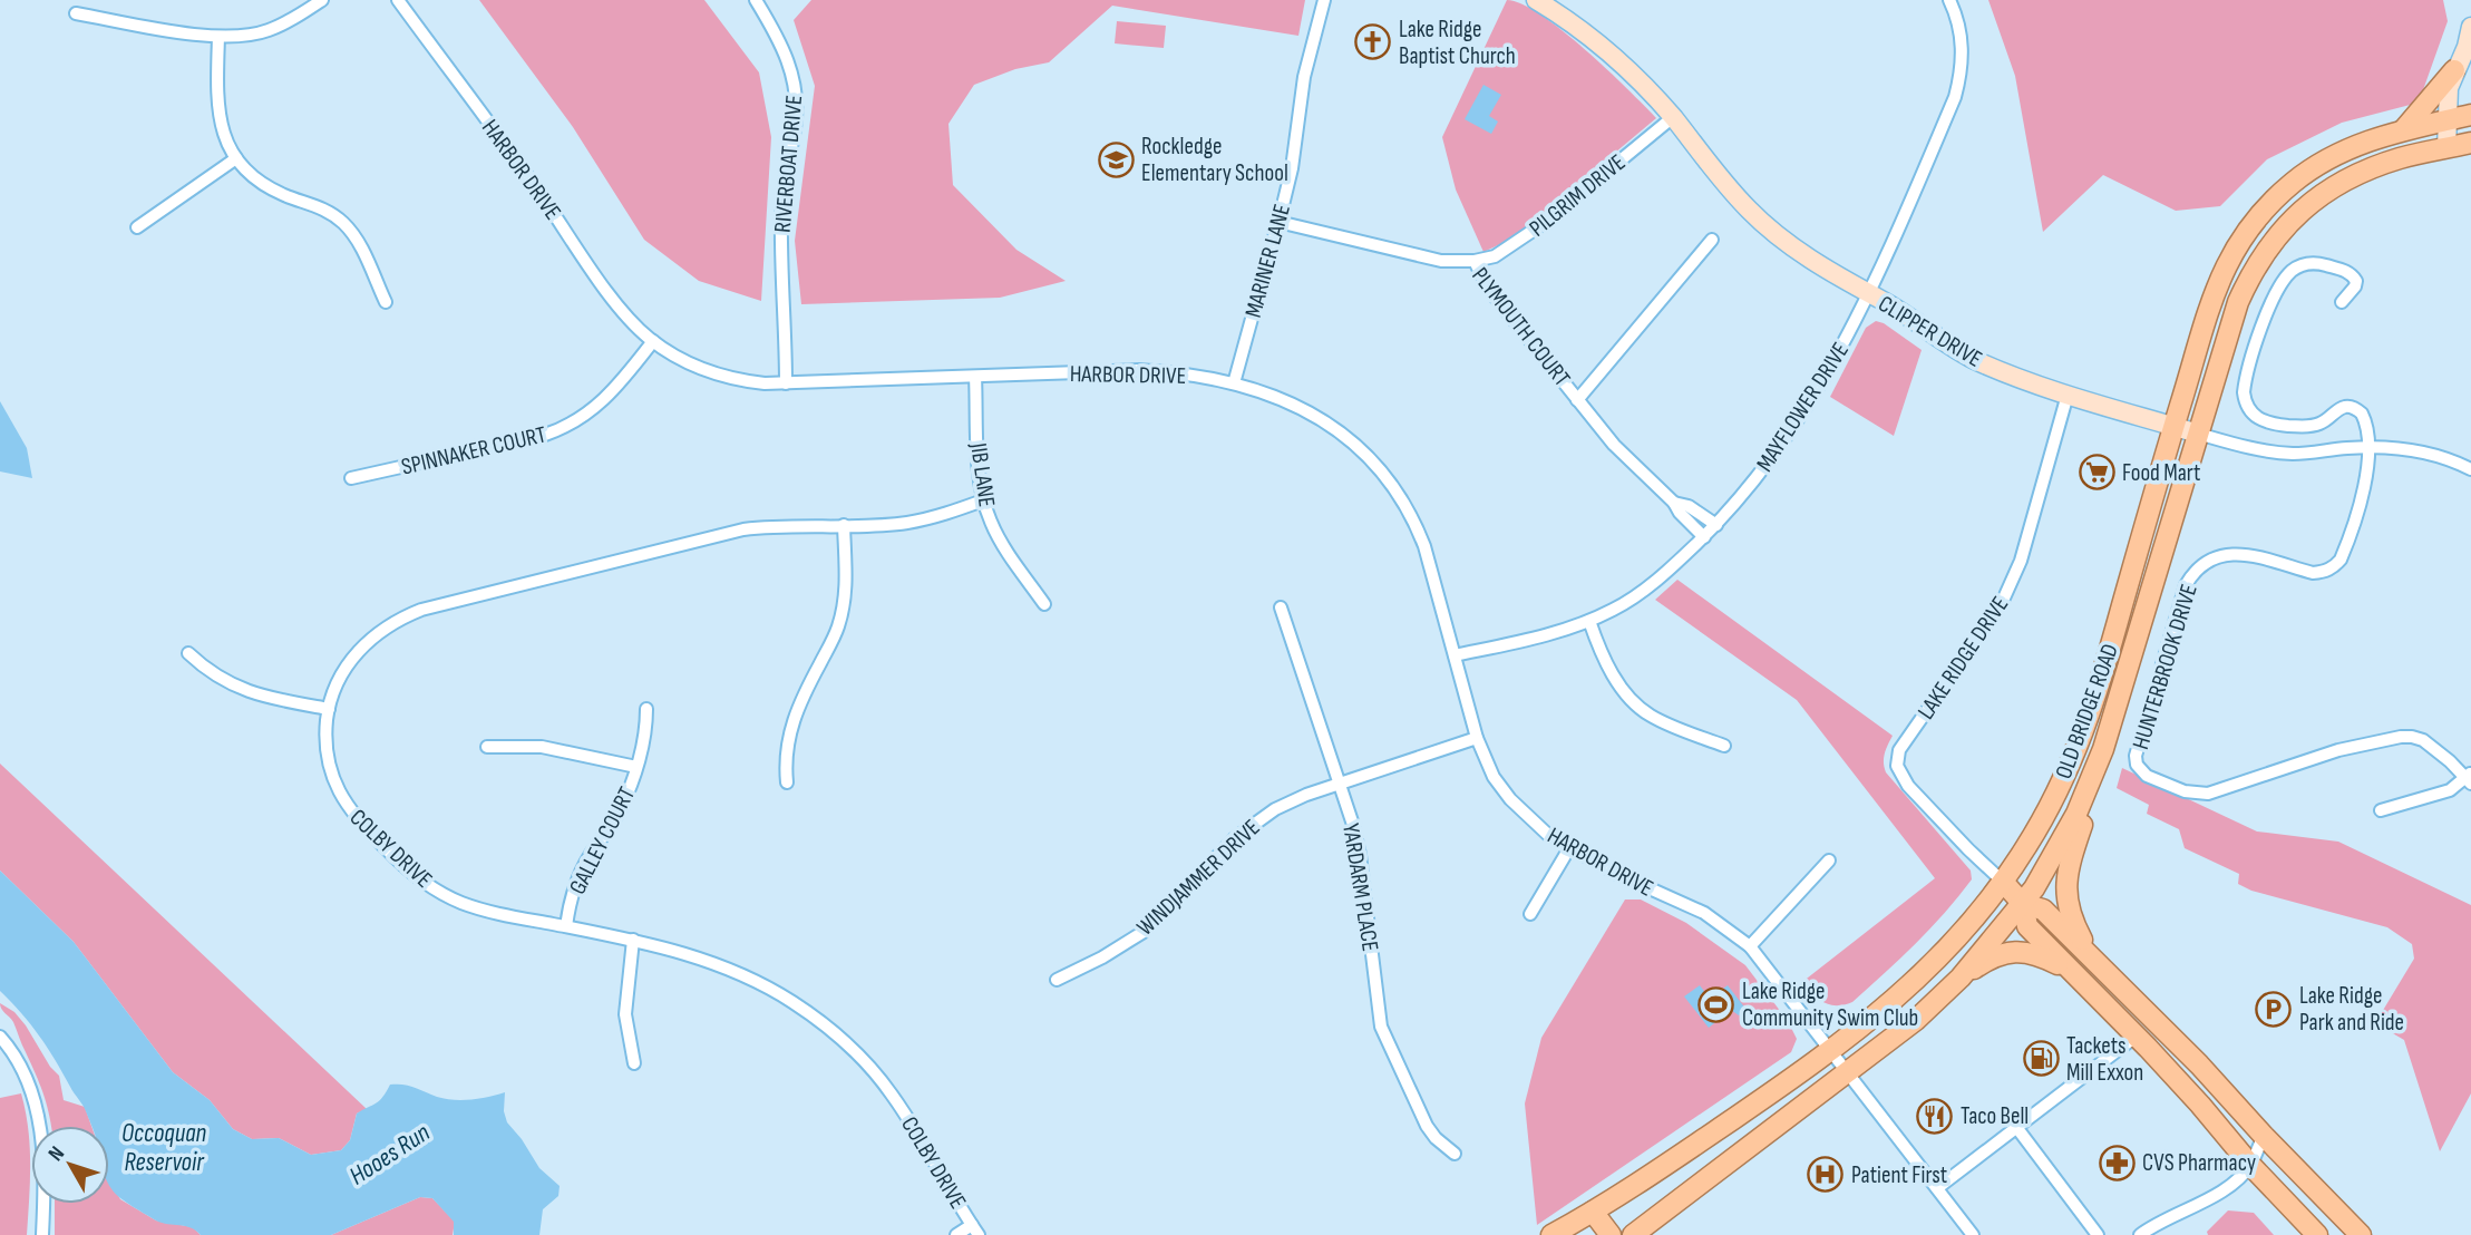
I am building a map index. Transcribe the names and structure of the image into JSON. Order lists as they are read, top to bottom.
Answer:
{
  "streets": {
    "main road": ["OLD BRIDGE ROAD"],
    "street": [
      "RIVERBOAT DRIVE",
      "HARBOR DRIVE",
      "PILGRIM DRIVE",
      "MARINER LANE",
      "PLYMOUTH COURT",
      "CLIPPER DRIVE",
      "MAYFLOWER DRIVE",
      "SPINNAKER COURT",
      "JIB LANE",
      "LAKE RIDGE DRIVE",
      "HUNTERBROOK DRIVE",
      "GALLEY COURT",
      "COLBY DRIVE",
      "WINDJAMMER DRIVE",
      "YARDARM PLACE"
    ]
  },
  "crossings": [
    ["RIVERBOAT DRIVE", "HARBOR DRIVE"],
    ["HARBOR DRIVE", "MARINER LANE"],
    ["HARBOR DRIVE", "MAYFLOWER DRIVE"],
    ["HARBOR DRIVE", "SPINNAKER COURT"],
    ["HARBOR DRIVE", "JIB LANE"],
    ["HARBOR DRIVE", "OLD BRIDGE ROAD"],
    ["HARBOR DRIVE", "WINDJAMMER DRIVE"],
    ["PILGRIM DRIVE", "PLYMOUTH COURT"],
    ["PILGRIM DRIVE", "CLIPPER DRIVE"],
    ["MARINER LANE", "PLYMOUTH COURT"],
    ["PLYMOUTH COURT", "MAYFLOWER DRIVE"],
    ["CLIPPER DRIVE", "MAYFLOWER DRIVE"],
    ["CLIPPER DRIVE", "LAKE RIDGE DRIVE"],
    ["CLIPPER DRIVE", "HUNTERBROOK DRIVE"],
    ["CLIPPER DRIVE", "OLD BRIDGE ROAD"],
    ["JIB LANE", "COLBY DRIVE"],
    ["LAKE RIDGE DRIVE", "OLD BRIDGE ROAD"],
    ["GALLEY COURT", "COLBY DRIVE"],
    ["WINDJAMMER DRIVE", "YARDARM PLACE"]
  ],
  "water": ["Occoquan Reservoir", "Hooes Run"],
  "places": {
    "church": ["Lake Ridge Baptist Church"],
    "school or university": ["Rockledge Elementary School"],
    "supermarket": ["Food Mart"],
    "sports": ["Lake Ridge Community Swim Club"],
    "parking": ["Lake Ridge Park and Ride"],
    "fuel station": ["Tackets Mill Exxon"],
    "restaurant": ["Taco Bell"],
    "pharmacy": ["CVS Pharmacy"],
    "hospital": ["Patient First"]
  },
  "north": "top left"
}
